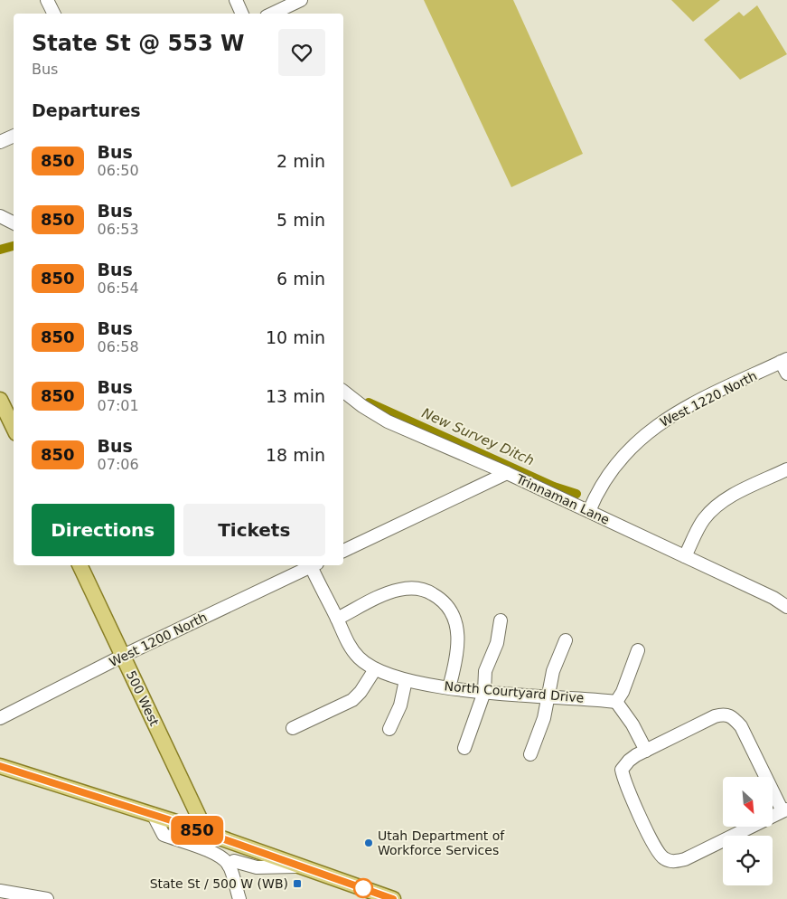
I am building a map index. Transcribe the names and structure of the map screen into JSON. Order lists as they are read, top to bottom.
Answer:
{
  "streets": {
    "main road": ["500 West"],
    "street": [
      "West 1220 North",
      "Trinnaman Lane",
      "West 1200 North",
      "North Courtyard Drive"
    ]
  },
  "crossings": [
    ["West 1220 North", "Trinnaman Lane"],
    ["West 1200 North", "500 West"]
  ],
  "water": ["New Survey Ditch"],
  "places": {
    "other": ["Utah Department of Workforce Services"],
    "transit": ["State St / 500 W (WB)"]
  },
  "lines": ["bus line 850"],
  "north": "bottom right",
  "page": {
    "on_map": "850",
    "heading": [
      ["State St @ 553 W", "Bus"],
      "Departures"
    ],
    "list": [
      {
        "mark": "850",
        "name": "Bus",
        "note": "06:50",
        "value": "2 min"
      },
      {
        "mark": "850",
        "name": "Bus",
        "note": "06:53",
        "value": "5 min"
      },
      {
        "mark": "850",
        "name": "Bus",
        "note": "06:54",
        "value": "6 min"
      },
      {
        "mark": "850",
        "name": "Bus",
        "note": "06:58",
        "value": "10 min"
      },
      {
        "mark": "850",
        "name": "Bus",
        "note": "07:01",
        "value": "13 min"
      },
      {
        "mark": "850",
        "name": "Bus",
        "note": "07:06",
        "value": "18 min"
      }
    ],
    "buttons": ["Directions", "Tickets"]
  }
}
